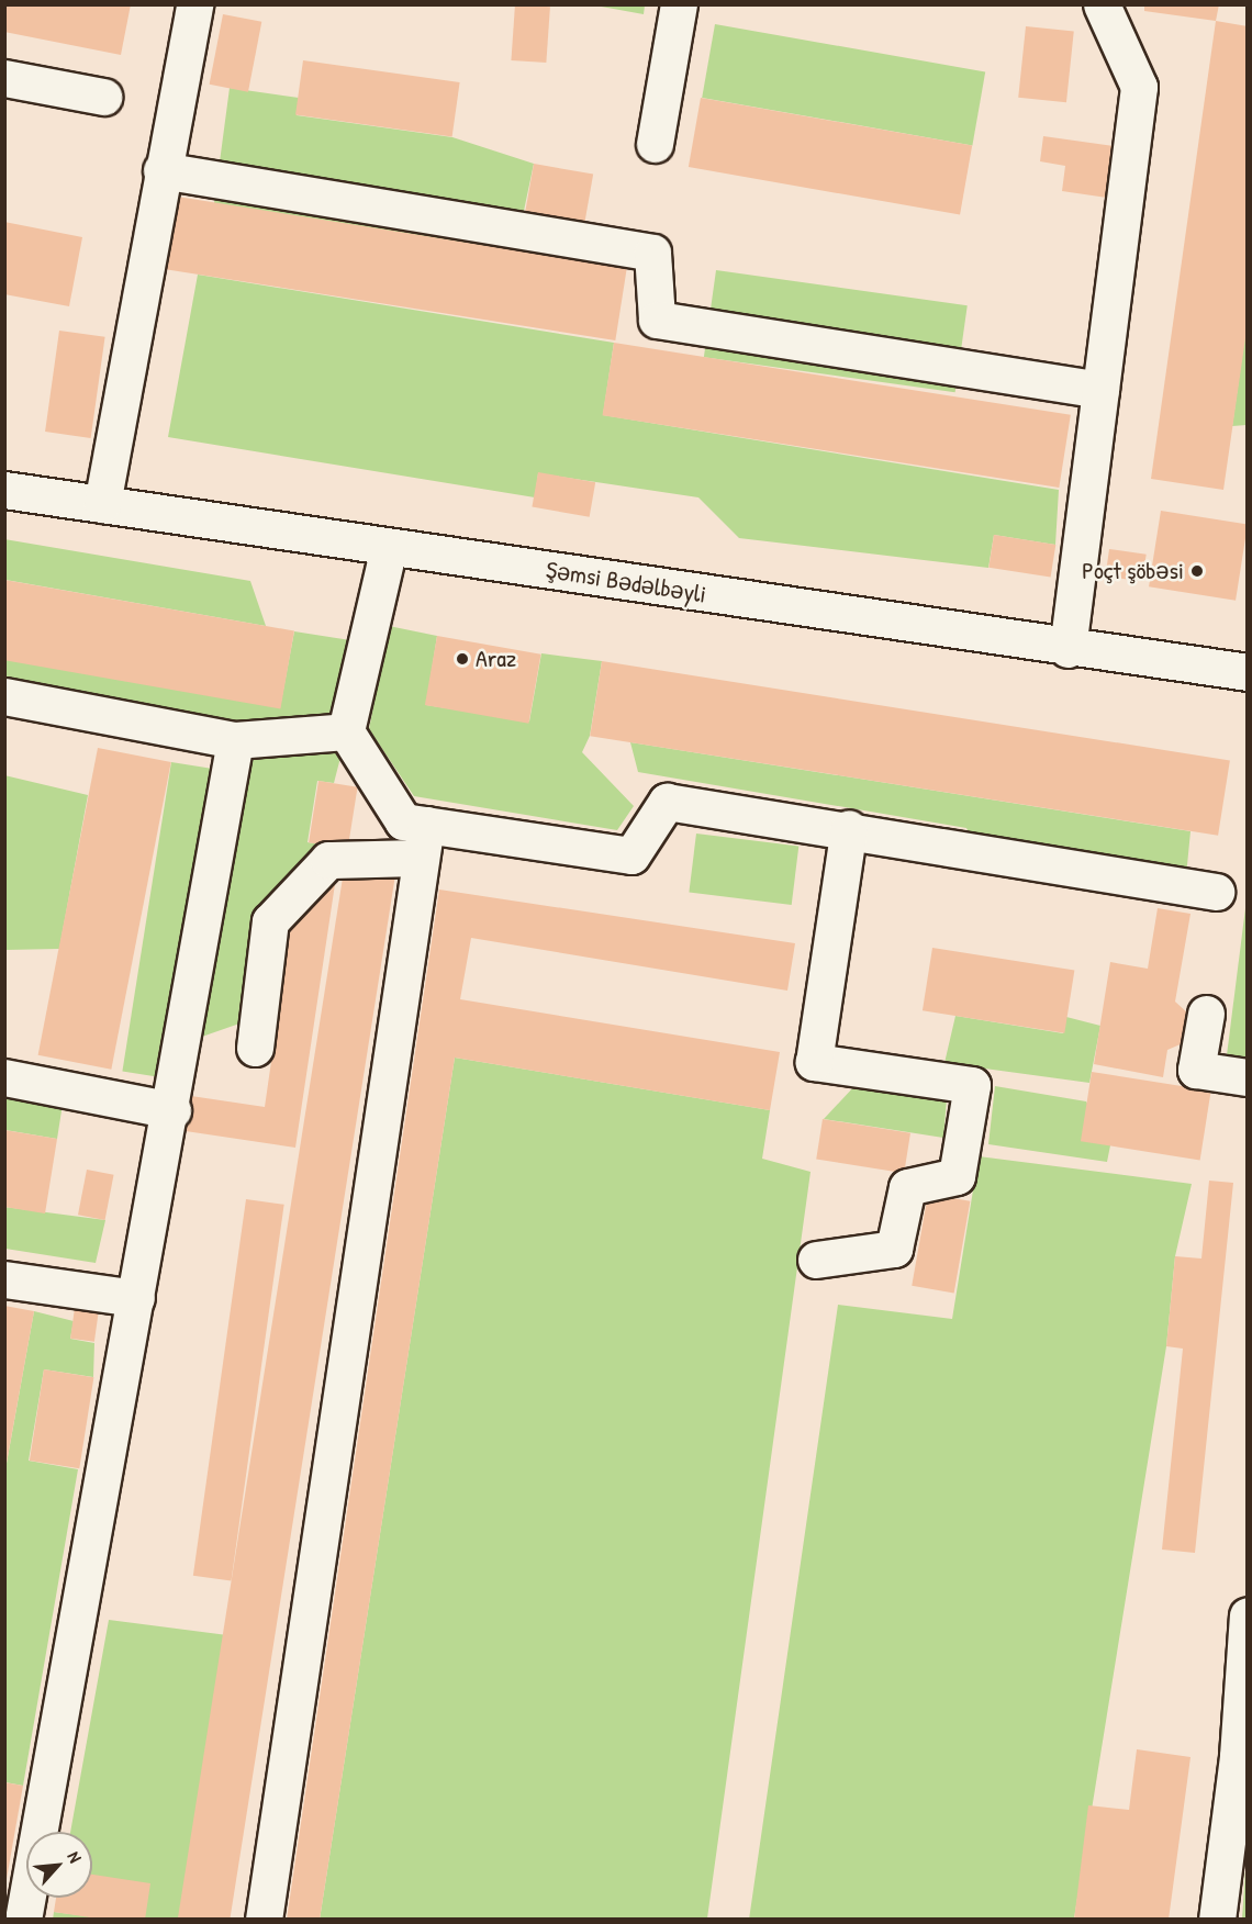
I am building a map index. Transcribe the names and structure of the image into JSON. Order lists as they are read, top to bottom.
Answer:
{
  "streets": {
    "street": ["Şəmsi Bədəlbəyli"]
  },
  "places": ["Poçt şöbəsi", "Araz"],
  "north": "top right"
}
